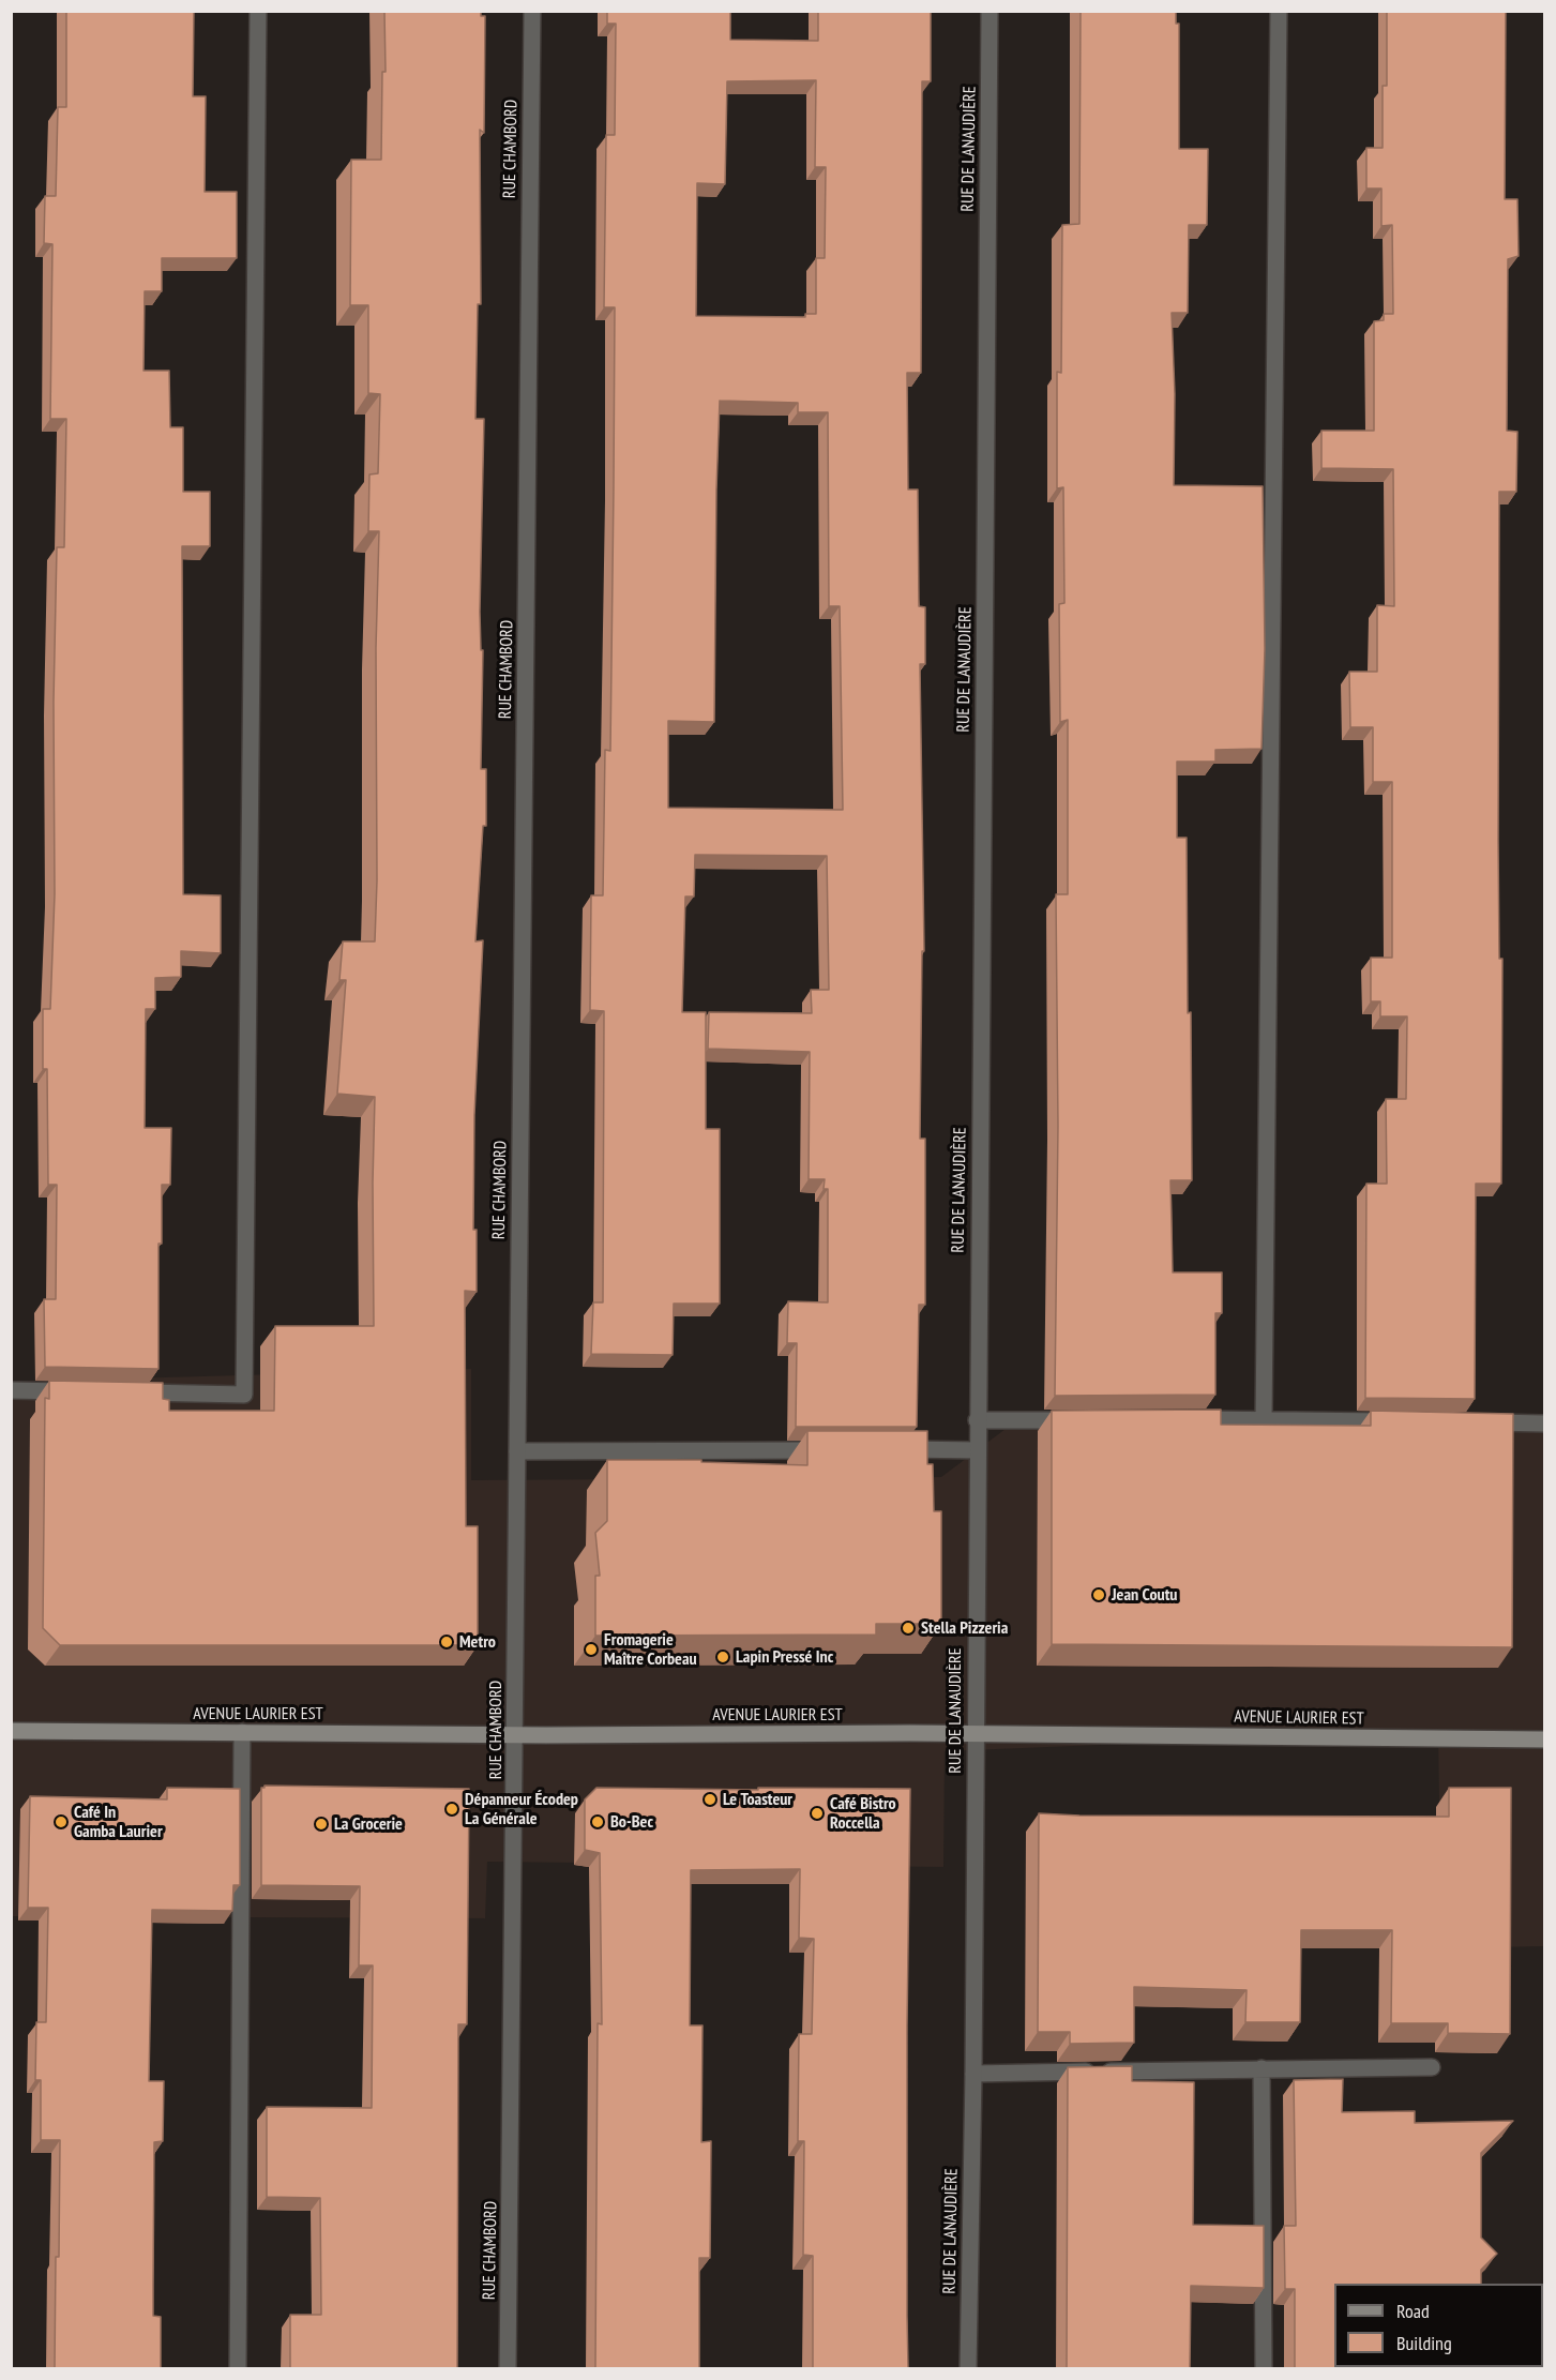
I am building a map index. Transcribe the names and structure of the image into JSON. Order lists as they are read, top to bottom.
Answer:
{
  "streets": {
    "street": ["RUE CHAMBORD", "RUE DE LANAUDIÈRE", "AVENUE LAURIER EST"]
  },
  "crossings": [
    ["RUE CHAMBORD", "AVENUE LAURIER EST"],
    ["RUE DE LANAUDIÈRE", "AVENUE LAURIER EST"]
  ],
  "places": [
    "Jean Coutu",
    "Stella Pizzeria",
    "Metro",
    "Fromagerie Maître Corbeau",
    "Lapin Pressé Inc",
    "Le Toasteur",
    "Dépanneur Écodep La Générale",
    "Café Bistro Roccella",
    "Café In Gamba Laurier",
    "Bo-Bec",
    "La Grocerie"
  ],
  "legend": ["Road", "Building"]
}
